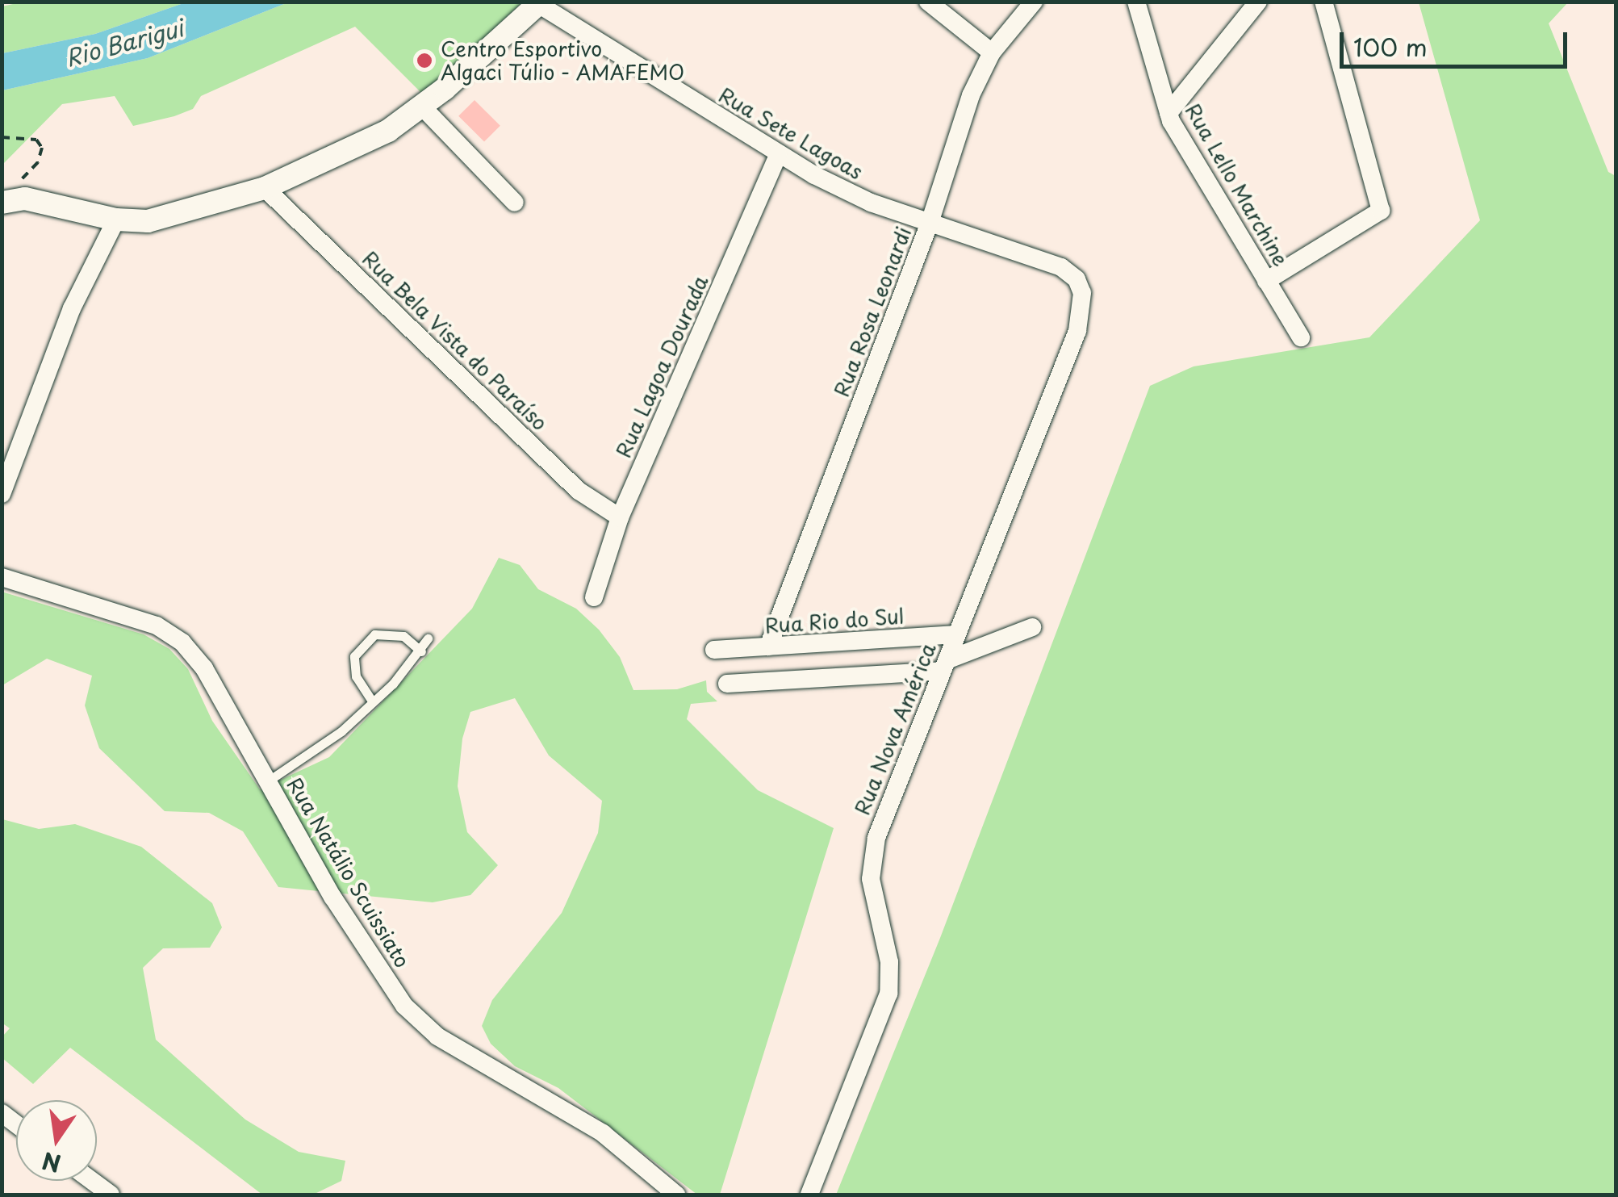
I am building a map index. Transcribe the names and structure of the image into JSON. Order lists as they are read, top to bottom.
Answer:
{
  "streets": {
    "street": [
      "Rua Sete Lagoas",
      "Rua Lello Marchine",
      "Rua Rosa Leonardi",
      "Rua Bela Vista do Paraíso",
      "Rua Lagoa Dourada",
      "Rua Rio do Sul",
      "Rua Nova América",
      "Rua Natálio Scuissiato"
    ]
  },
  "crossings": [
    ["Rua Sete Lagoas", "Rua Rosa Leonardi"],
    ["Rua Sete Lagoas", "Rua Lagoa Dourada"],
    ["Rua Sete Lagoas", "Rua Nova América"],
    ["Rua Rosa Leonardi", "Rua Rio do Sul"],
    ["Rua Bela Vista do Paraíso", "Rua Lagoa Dourada"],
    ["Rua Rio do Sul", "Rua Nova América"]
  ],
  "water": ["Rio Barigui"],
  "places": ["Centro Esportivo Algaci Túlio - AMAFEMO"],
  "scale_bar": "100 m",
  "north": "bottom"
}
